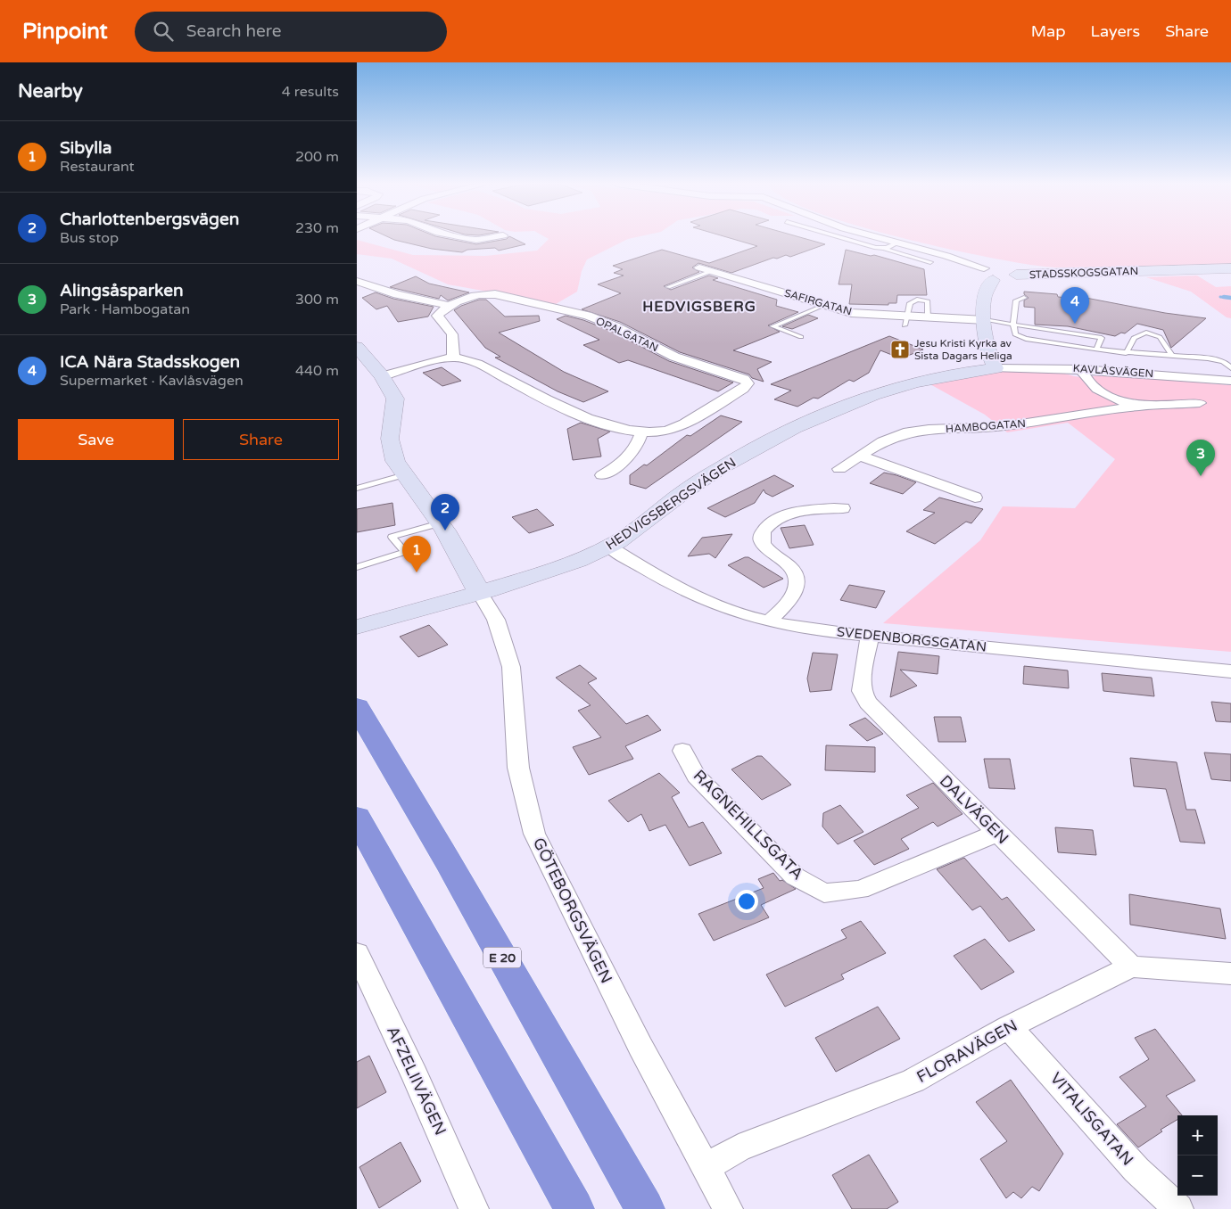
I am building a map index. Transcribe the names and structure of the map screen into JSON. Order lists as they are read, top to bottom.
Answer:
{
  "streets": {
    "highway": ["E 20"],
    "street": [
      "STADSSKOGSGATAN",
      "SAFIRGATAN",
      "OPALGATAN",
      "KAVLÅSVÄGEN",
      "HAMBOGATAN",
      "HEDVIGSBERGSVÄGEN",
      "SVEDENBORGSGATAN",
      "DALVÄGEN",
      "RAGNEHILLSGATA",
      "GÖTEBORGSVÄGEN",
      "FLORAVÄGEN",
      "AFZELIIVÄGEN",
      "VITALISGATAN"
    ]
  },
  "crossings": [
    ["KAVLÅSVÄGEN", "HEDVIGSBERGSVÄGEN"],
    ["HEDVIGSBERGSVÄGEN", "SVEDENBORGSGATAN"],
    ["HEDVIGSBERGSVÄGEN", "GÖTEBORGSVÄGEN"],
    ["SVEDENBORGSGATAN", "DALVÄGEN"],
    ["DALVÄGEN", "RAGNEHILLSGATA"],
    ["DALVÄGEN", "FLORAVÄGEN"],
    ["GÖTEBORGSVÄGEN", "FLORAVÄGEN"],
    ["FLORAVÄGEN", "VITALISGATAN"]
  ],
  "districts": ["HEDVIGSBERG"],
  "places": {
    "church": ["Jesu Kristi Kyrka av Sista Dagars Heliga"]
  },
  "page": {
    "header": "Pinpoint",
    "search": "Search here",
    "nav": ["Map", "Layers", "Share"],
    "heading": ["Nearby", "4 results"],
    "list": [
      {
        "mark": "1",
        "name": "Sibylla",
        "note": "Restaurant",
        "value": "200 m"
      },
      {
        "mark": "2",
        "name": "Charlottenbergsvägen",
        "note": "Bus stop",
        "value": "230 m"
      },
      {
        "mark": "3",
        "name": "Alingsåsparken",
        "note": "Park · Hambogatan",
        "value": "300 m"
      },
      {
        "mark": "4",
        "name": "ICA Nära Stadsskogen",
        "note": "Supermarket · Kavlåsvägen",
        "value": "440 m"
      }
    ],
    "pins": [
      "4",
      "3",
      "2",
      "1"
    ],
    "buttons": ["Save", "Share"],
    "map_buttons": ["+", "−"]
  }
}
